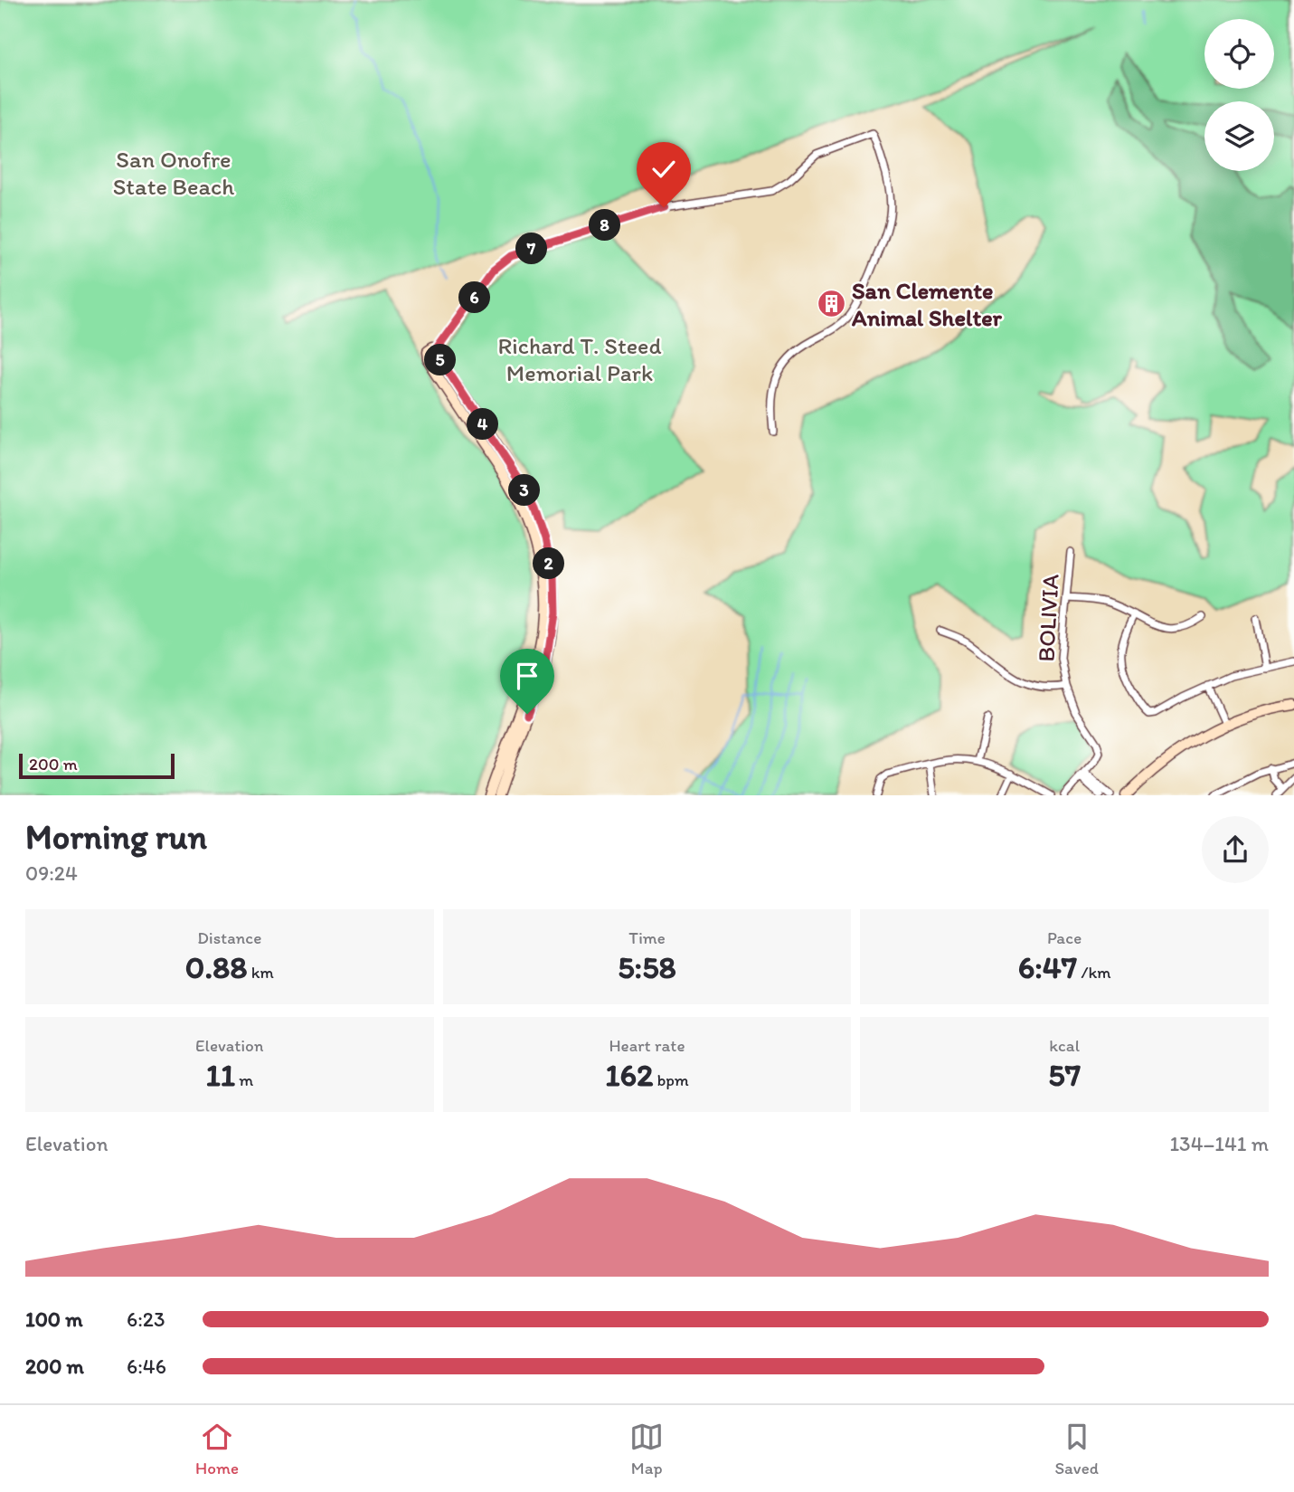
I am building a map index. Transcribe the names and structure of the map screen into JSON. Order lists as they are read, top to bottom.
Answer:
{
  "streets": {
    "street": ["BOLIVIA"]
  },
  "parks": ["San Onofre State Beach", "Richard T. Steed Memorial Park"],
  "places": {
    "building": ["San Clemente Animal Shelter"]
  },
  "scale_bar": "200 m",
  "page": {
    "pins": [
      "8",
      "7",
      "6",
      "5",
      "4",
      "3",
      "2"
    ],
    "scale": "200 m",
    "heading": ["Morning run", "09:24"],
    "stats": [
      ["Distance", "0.88 km"],
      ["Time", "5:58"],
      ["Pace", "6:47 /km"],
      ["Elevation", "11 m"],
      ["Heart rate", "162 bpm"],
      ["kcal", "57"]
    ],
    "chart": ["Elevation", "134–141 m"],
    "list": [
      {
        "name": "100 m",
        "note": "6:23"
      },
      {
        "name": "200 m",
        "note": "6:46"
      }
    ],
    "tabs": ["Home", "Map", "Saved"]
  }
}
